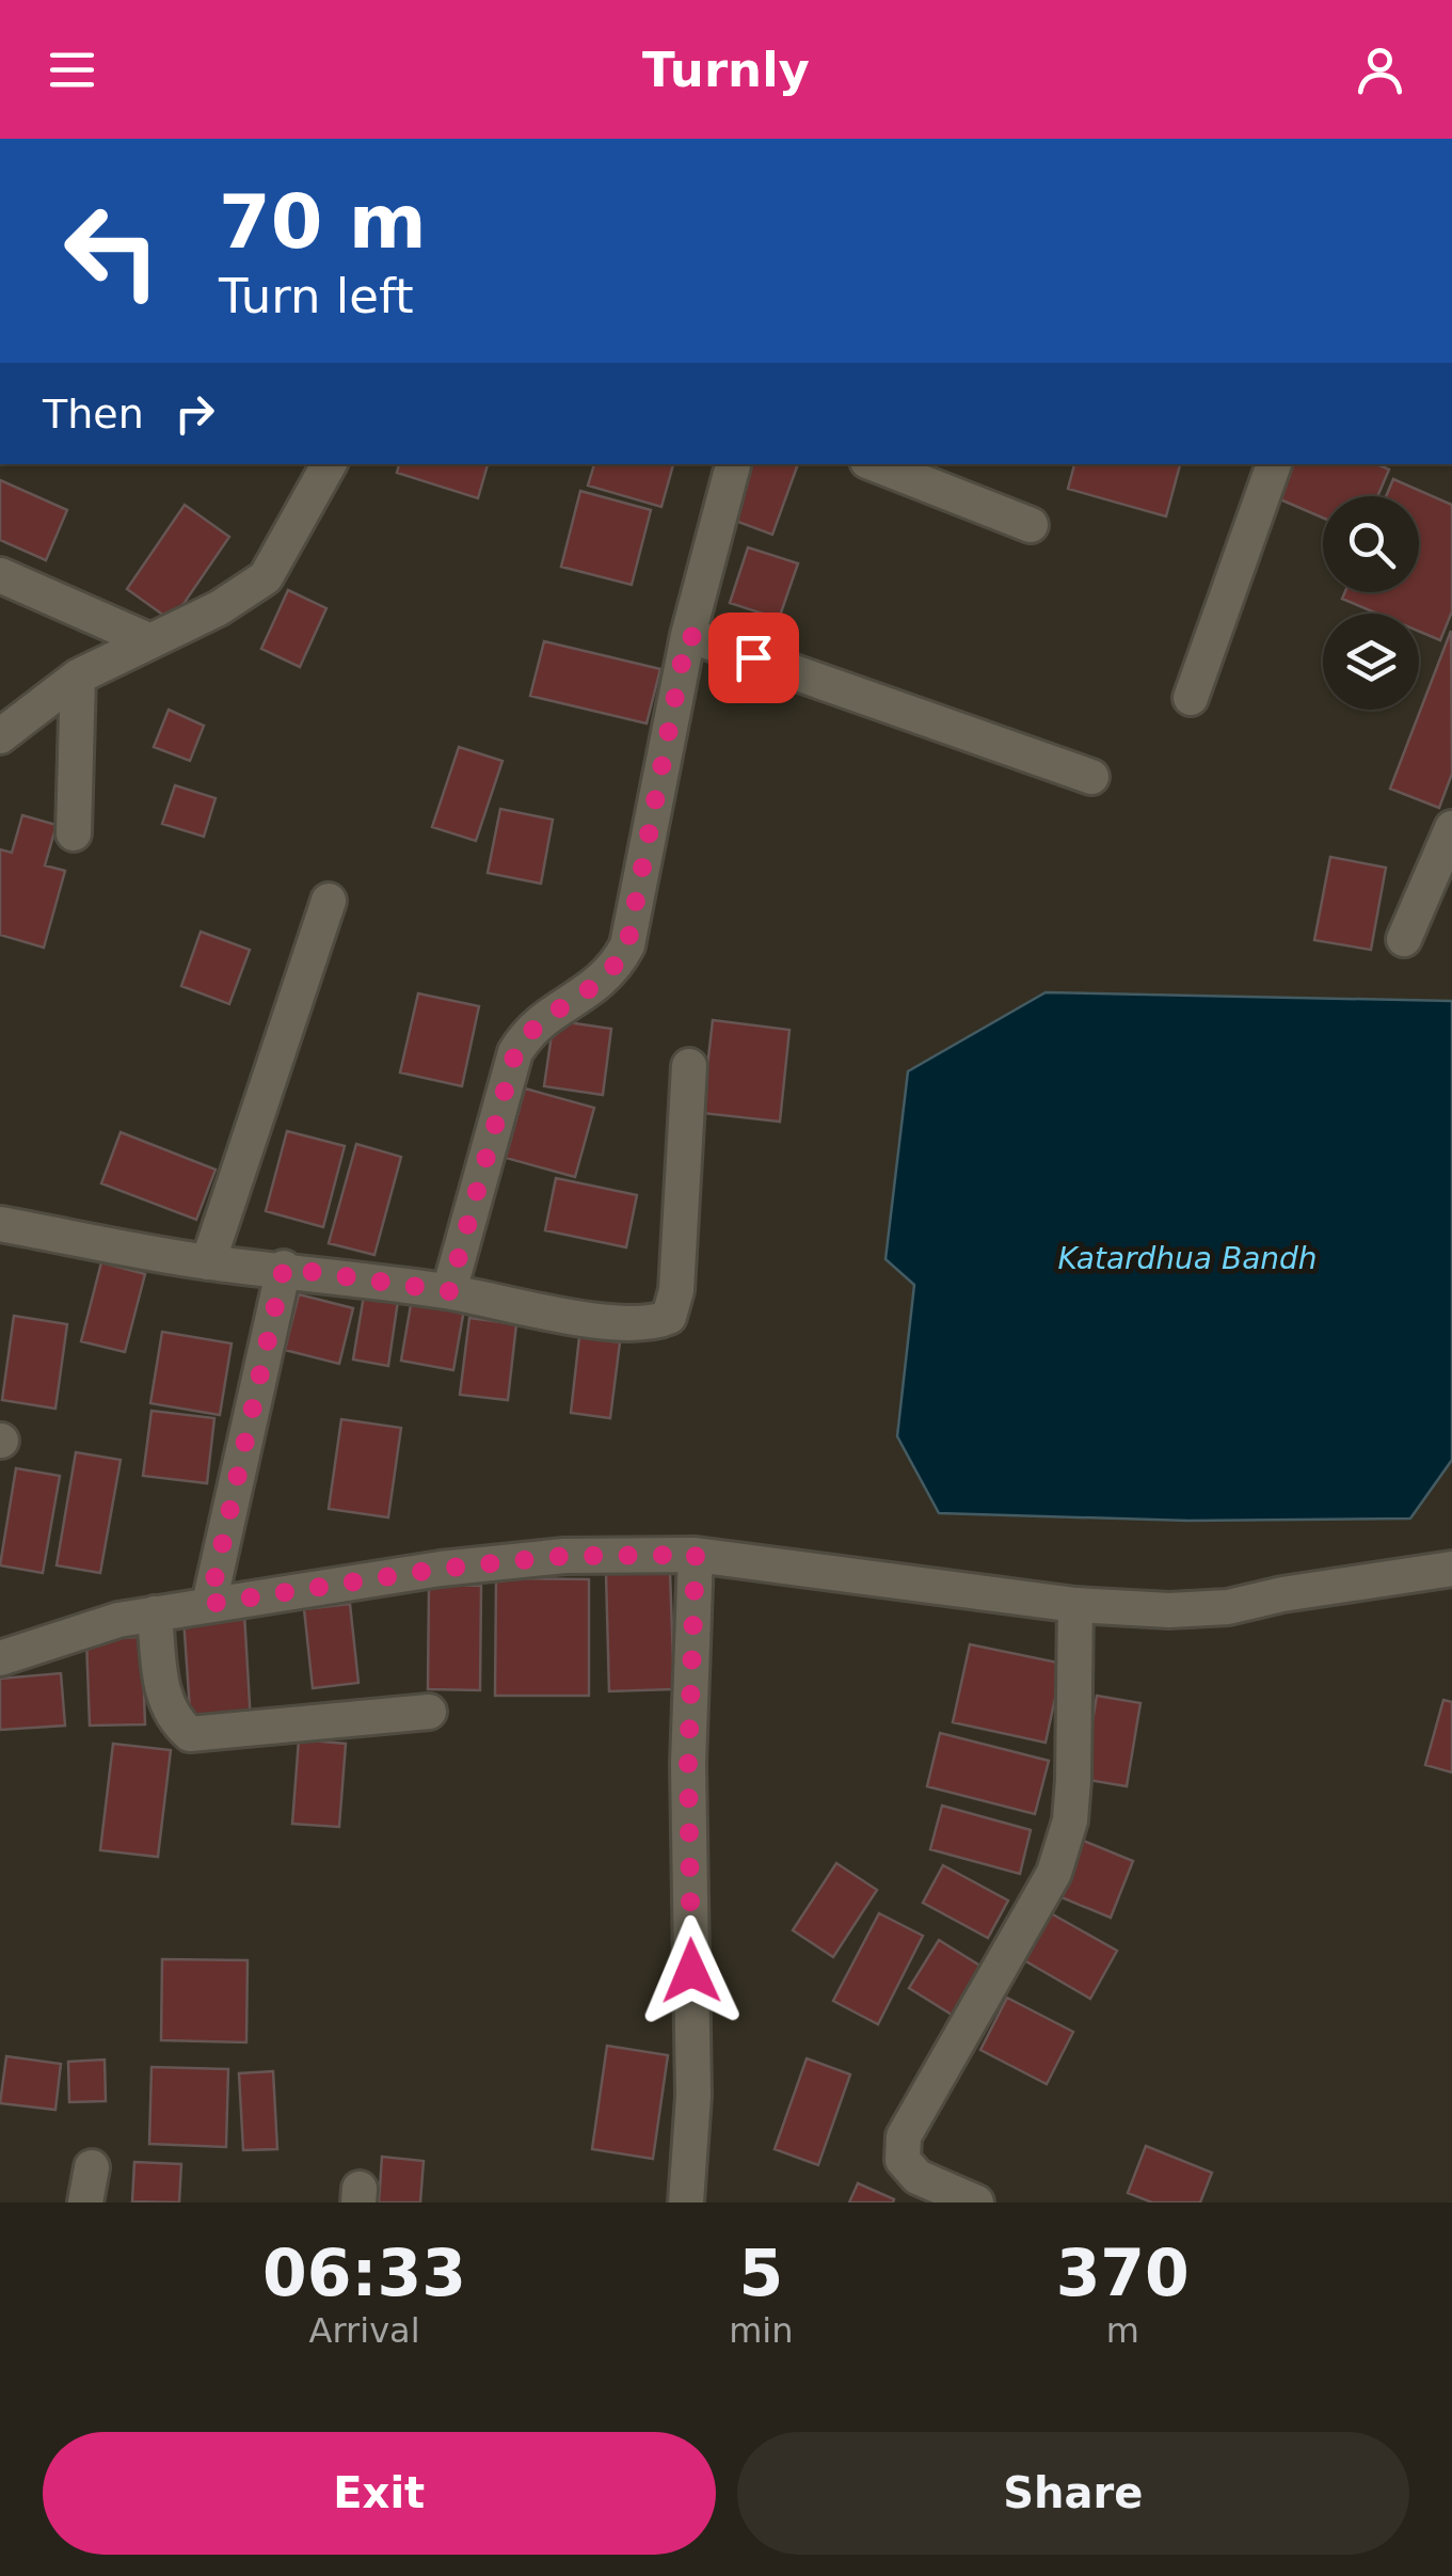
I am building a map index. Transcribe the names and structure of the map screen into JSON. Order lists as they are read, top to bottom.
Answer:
{
  "water": ["Katardhua Bandh"],
  "page": {
    "header": "Turnly",
    "turn": ["70 m", "Turn left"],
    "then": "Then",
    "eta": [
      "06:33",
      "Arrival",
      "5",
      "min",
      "370",
      "m"
    ],
    "buttons": ["Exit", "Share"]
  }
}
